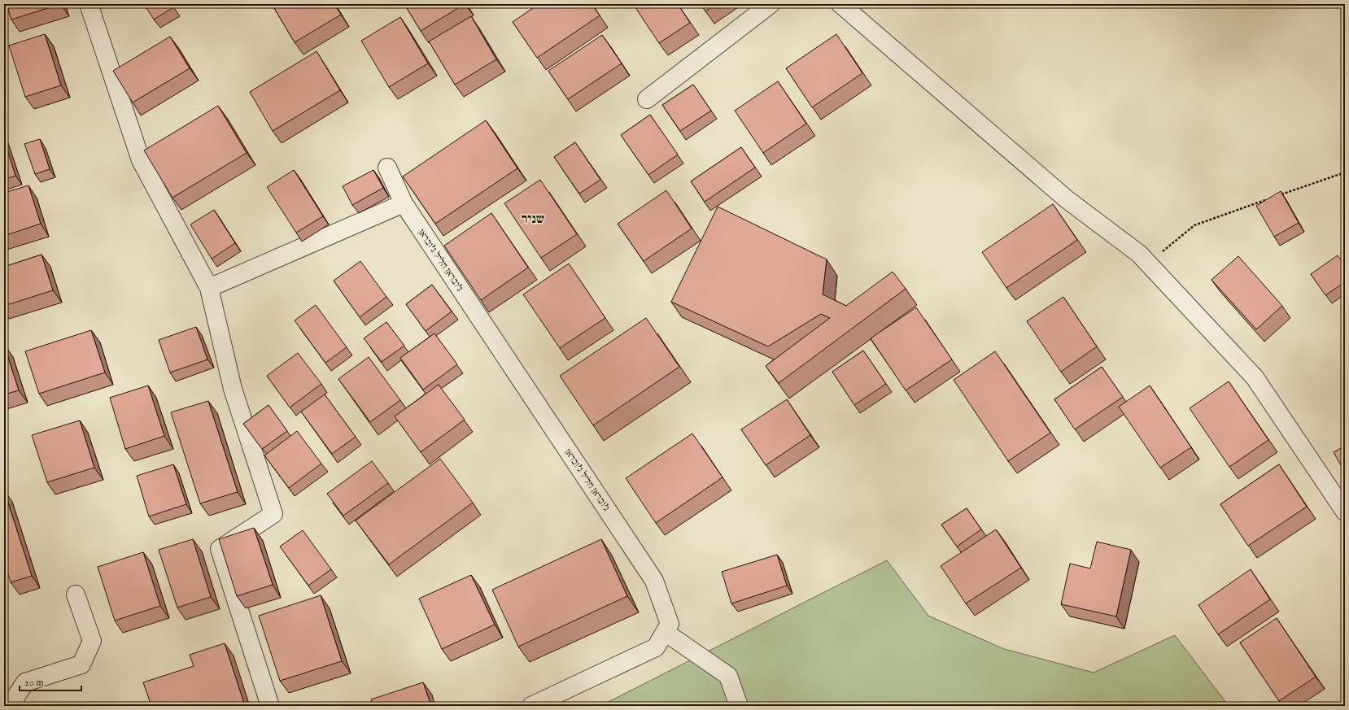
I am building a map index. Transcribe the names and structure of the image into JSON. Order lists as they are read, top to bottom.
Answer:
{
  "streets": {
    "street": ["ג'ובראן חליל ג'ובראן"]
  },
  "districts": ["שניר"],
  "scale_bar": "20 m"
}
